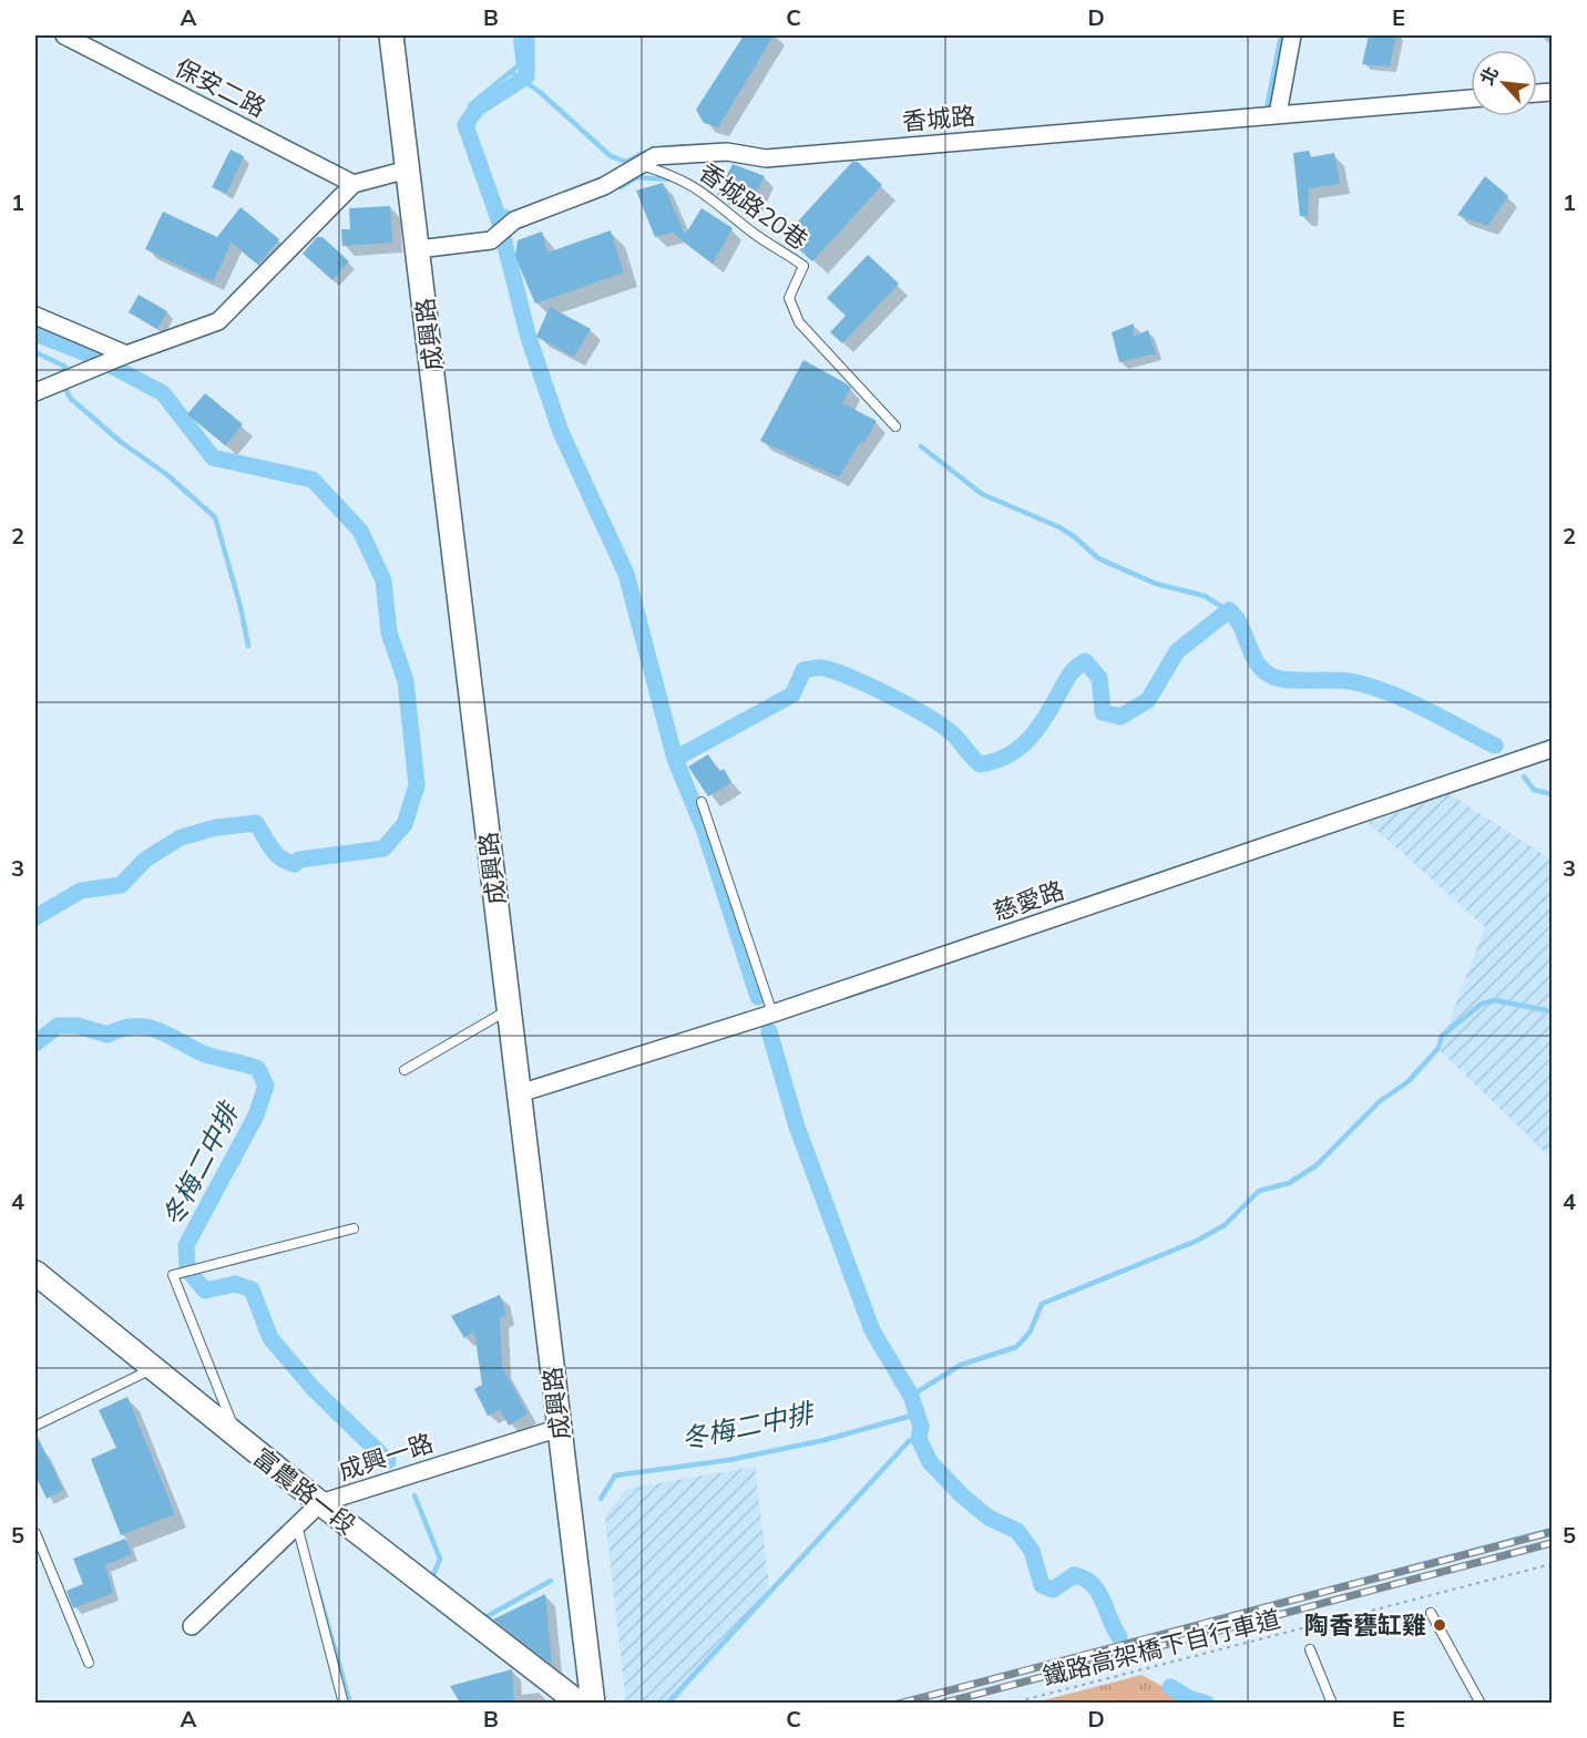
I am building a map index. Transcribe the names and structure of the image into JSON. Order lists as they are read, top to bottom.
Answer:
{
  "streets": {
    "street": [
      "保安二路",
      "香城路",
      "成興路",
      "慈愛路",
      "成興一路",
      "富農路一段"
    ],
    "lane": ["香城路20巷"],
    "path": ["鐵路高架橋下自行車道"]
  },
  "crossings": [
    ["香城路", "香城路20巷"],
    ["香城路", "成興路"],
    ["成興路", "慈愛路"],
    ["成興路", "成興一路"],
    ["成興一路", "富農路一段"]
  ],
  "water": ["冬梅二中排"],
  "places": ["陶香甕缸雞"],
  "north": "top left",
  "grid": {
    "columns": [
      "A",
      "B",
      "C",
      "D",
      "E"
    ],
    "rows": [
      "1",
      "2",
      "3",
      "4",
      "5"
    ]
  }
}
